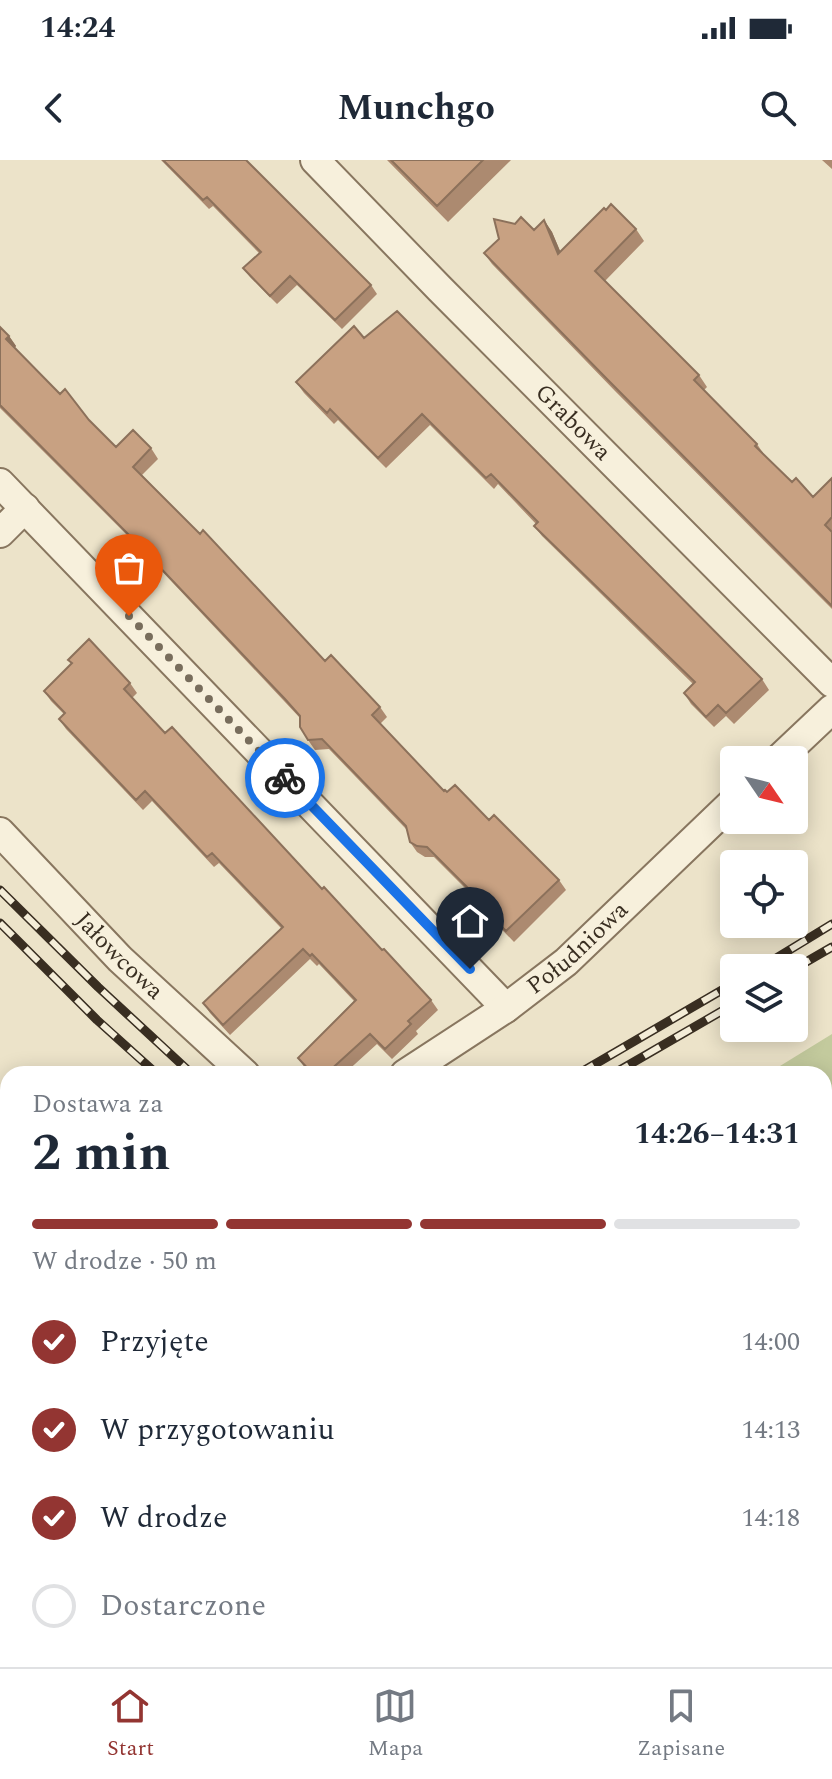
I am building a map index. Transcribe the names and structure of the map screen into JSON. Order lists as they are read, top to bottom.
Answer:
{
  "streets": {
    "street": ["Grabowa", "Południowa", "Jałowcowa"]
  },
  "north": "bottom right",
  "page": {
    "status": "14:24",
    "header": "Munchgo",
    "heading": ["2 min", "Dostawa za", "14:26–14:31"],
    "bar": "W drodze · 50 m",
    "list": [
      ["Przyjęte", "14:00"],
      ["W przygotowaniu", "14:13"],
      ["W drodze", "14:18"],
      "Dostarczone"
    ],
    "tabs": ["Start", "Mapa", "Zapisane"]
  }
}
